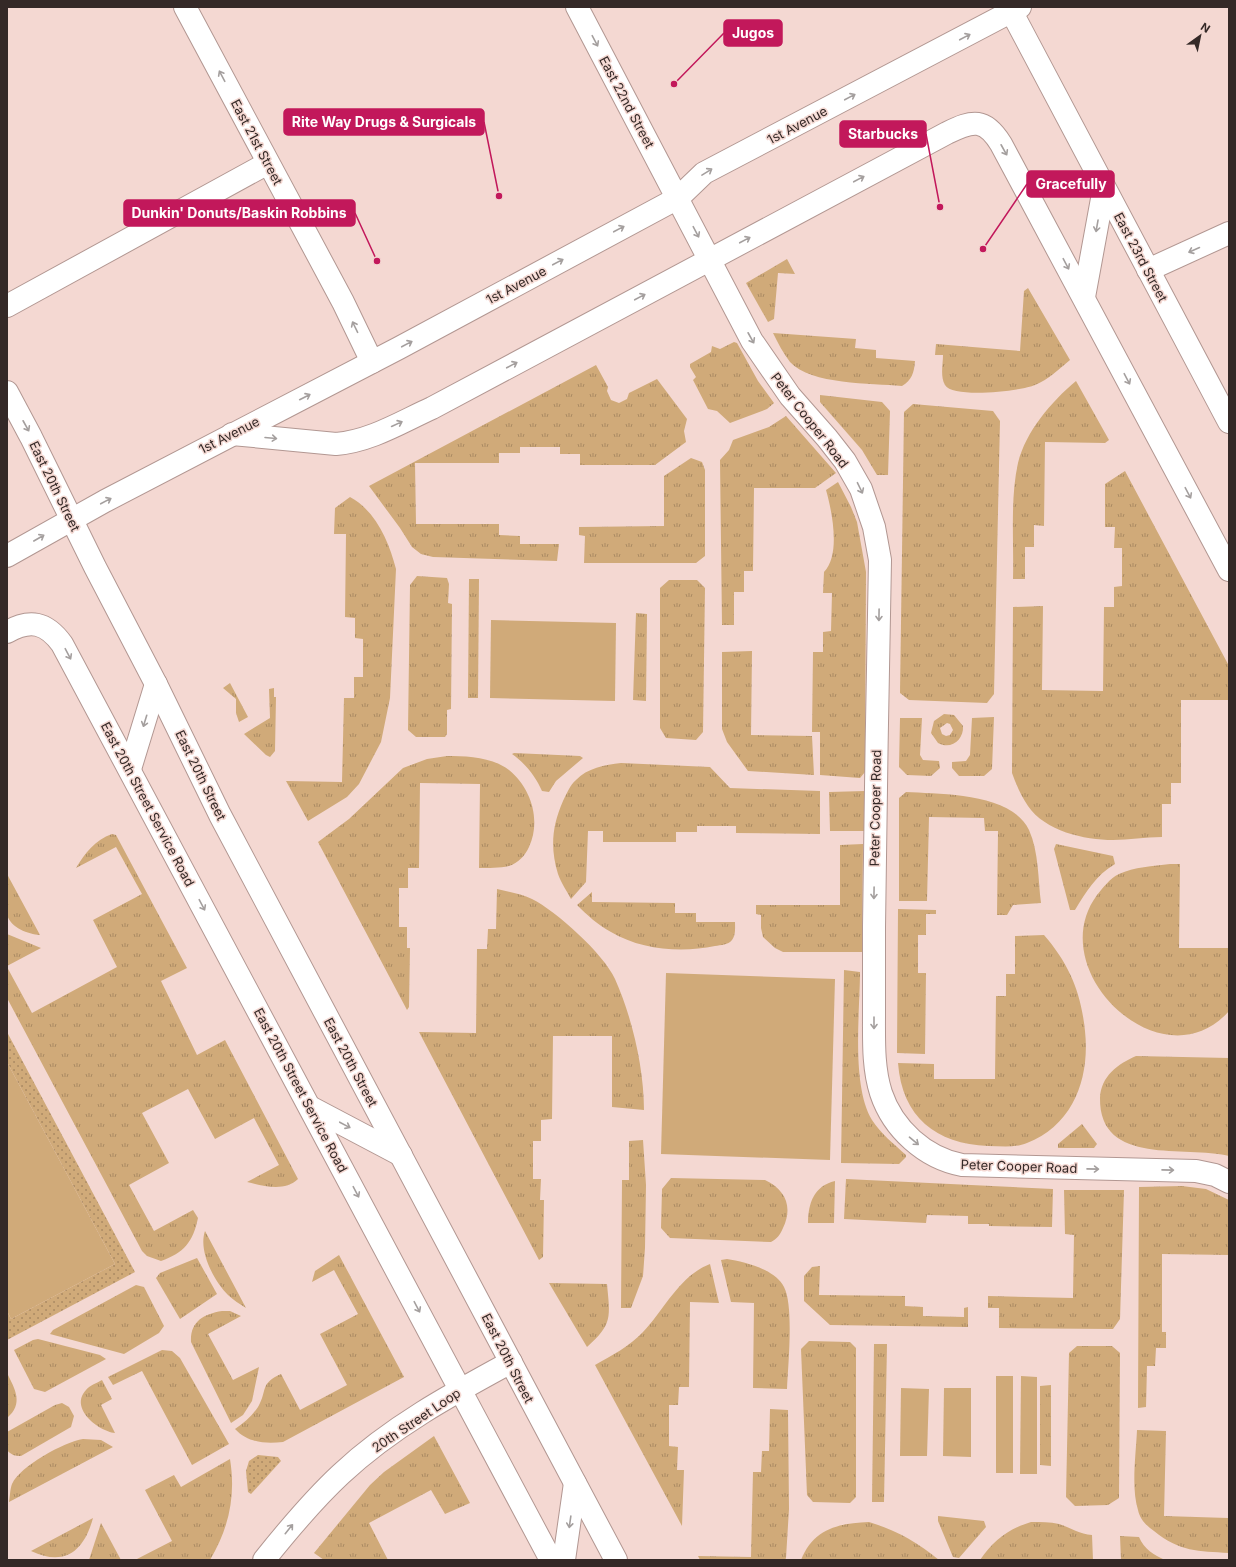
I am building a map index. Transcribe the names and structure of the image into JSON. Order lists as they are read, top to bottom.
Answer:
{
  "streets": {
    "street": [
      "East 22nd Street",
      "1st Avenue",
      "East 21st Street",
      "East 23rd Street",
      "Peter Cooper Road",
      "East 20th Street",
      "East 20th Street Service Road",
      "20th Street Loop"
    ]
  },
  "crossings": [
    ["East 22nd Street", "1st Avenue"],
    ["East 22nd Street", "Peter Cooper Road"],
    ["1st Avenue", "East 21st Street"],
    ["1st Avenue", "East 23rd Street"],
    ["1st Avenue", "Peter Cooper Road"],
    ["1st Avenue", "East 20th Street"],
    ["East 20th Street", "20th Street Loop"],
    ["East 20th Street Service Road", "20th Street Loop"]
  ],
  "one_way": [
    "East 22nd Street",
    "East 21st Street",
    "Peter Cooper Road",
    "East 20th Street Service Road",
    "20th Street Loop"
  ],
  "places": [
    "Jugos",
    "Rite Way Drugs & Surgicals",
    "Starbucks",
    "Gracefully",
    "Dunkin' Donuts/Baskin Robbins"
  ],
  "north": "top right"
}
